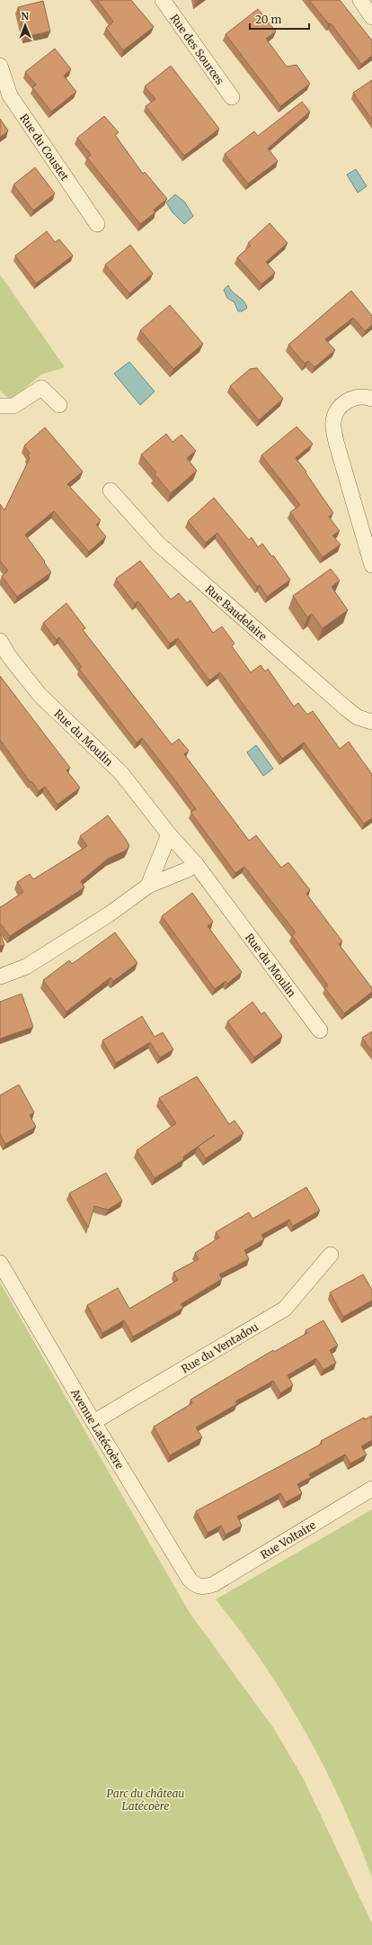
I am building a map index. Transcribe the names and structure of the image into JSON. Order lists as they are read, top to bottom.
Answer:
{
  "streets": {
    "street": [
      "Rue des Sources",
      "Rue du Coustet",
      "Rue Baudelaire",
      "Rue du Moulin",
      "Rue du Ventadou",
      "Avenue Latécoère",
      "Rue Voltaire"
    ]
  },
  "crossings": [
    ["Rue du Ventadou", "Avenue Latécoère"],
    ["Avenue Latécoère", "Rue Voltaire"]
  ],
  "parks": ["Parc du château Latécoère"],
  "scale_bar": "20 m",
  "north": "top"
}
